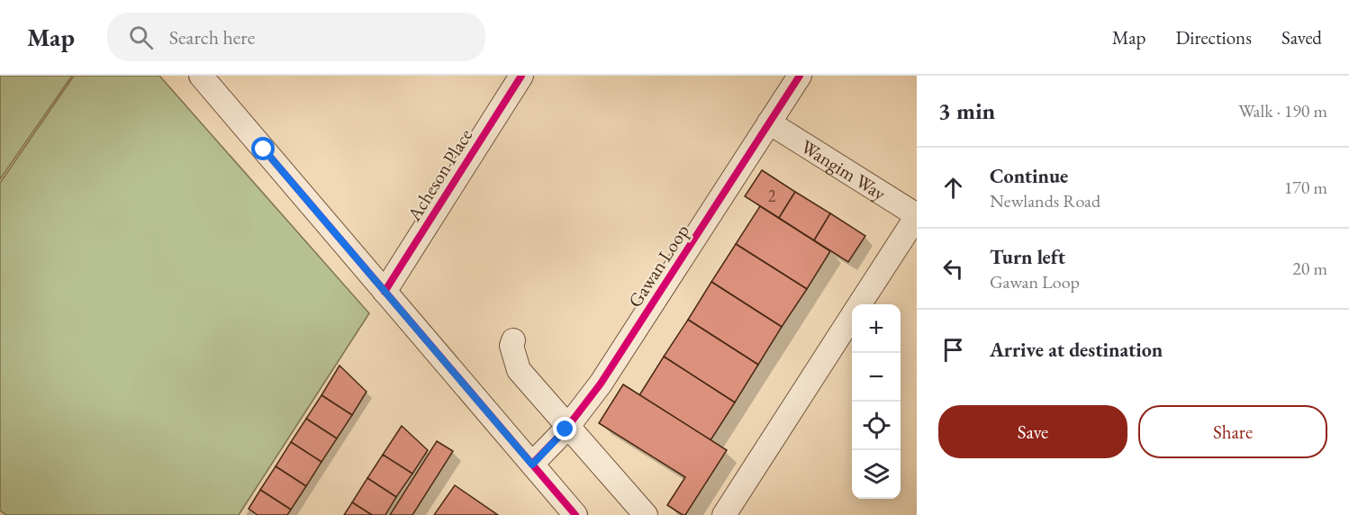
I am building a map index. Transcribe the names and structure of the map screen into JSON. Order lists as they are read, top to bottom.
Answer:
{
  "streets": {
    "street": ["Wangim Way", "Acheson Place", "Gawan Loop"]
  },
  "crossings": [
    ["Wangim Way", "Gawan Loop"]
  ],
  "house_numbers": ["2"],
  "page": {
    "header": "Map",
    "search": "Search here",
    "nav": ["Map", "Directions", "Saved"],
    "heading": ["3 min", "Walk · 190 m"],
    "list": [
      ["Continue", "Newlands Road", "170 m"],
      ["Turn left", "Gawan Loop", "20 m"],
      "Arrive at destination"
    ],
    "map_buttons": ["+", "−"],
    "buttons": ["Save", "Share"]
  }
}
